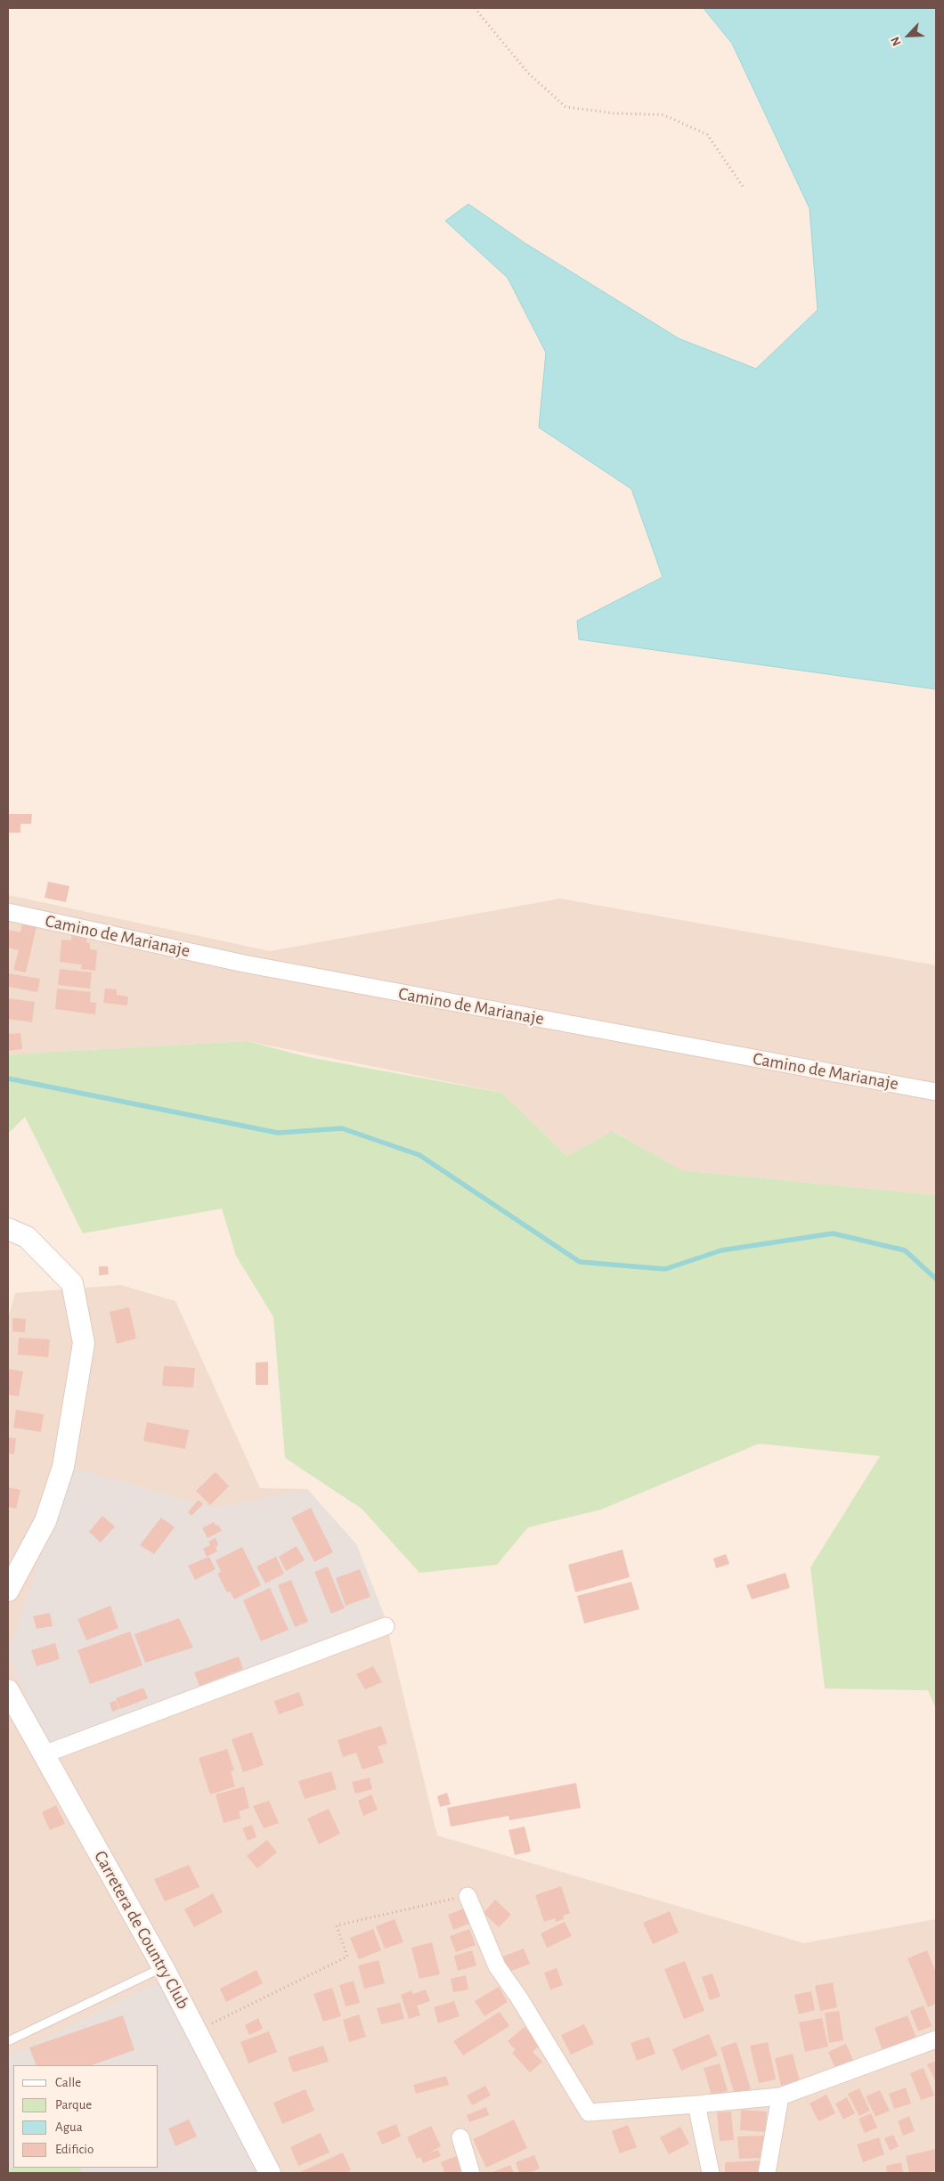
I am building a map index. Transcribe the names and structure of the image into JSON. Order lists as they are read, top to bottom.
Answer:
{
  "streets": {
    "street": ["Camino de Marianaje", "Carretera de Country Club"]
  },
  "legend": [
    "Calle",
    "Parque",
    "Agua",
    "Edificio"
  ],
  "north": "bottom left"
}
